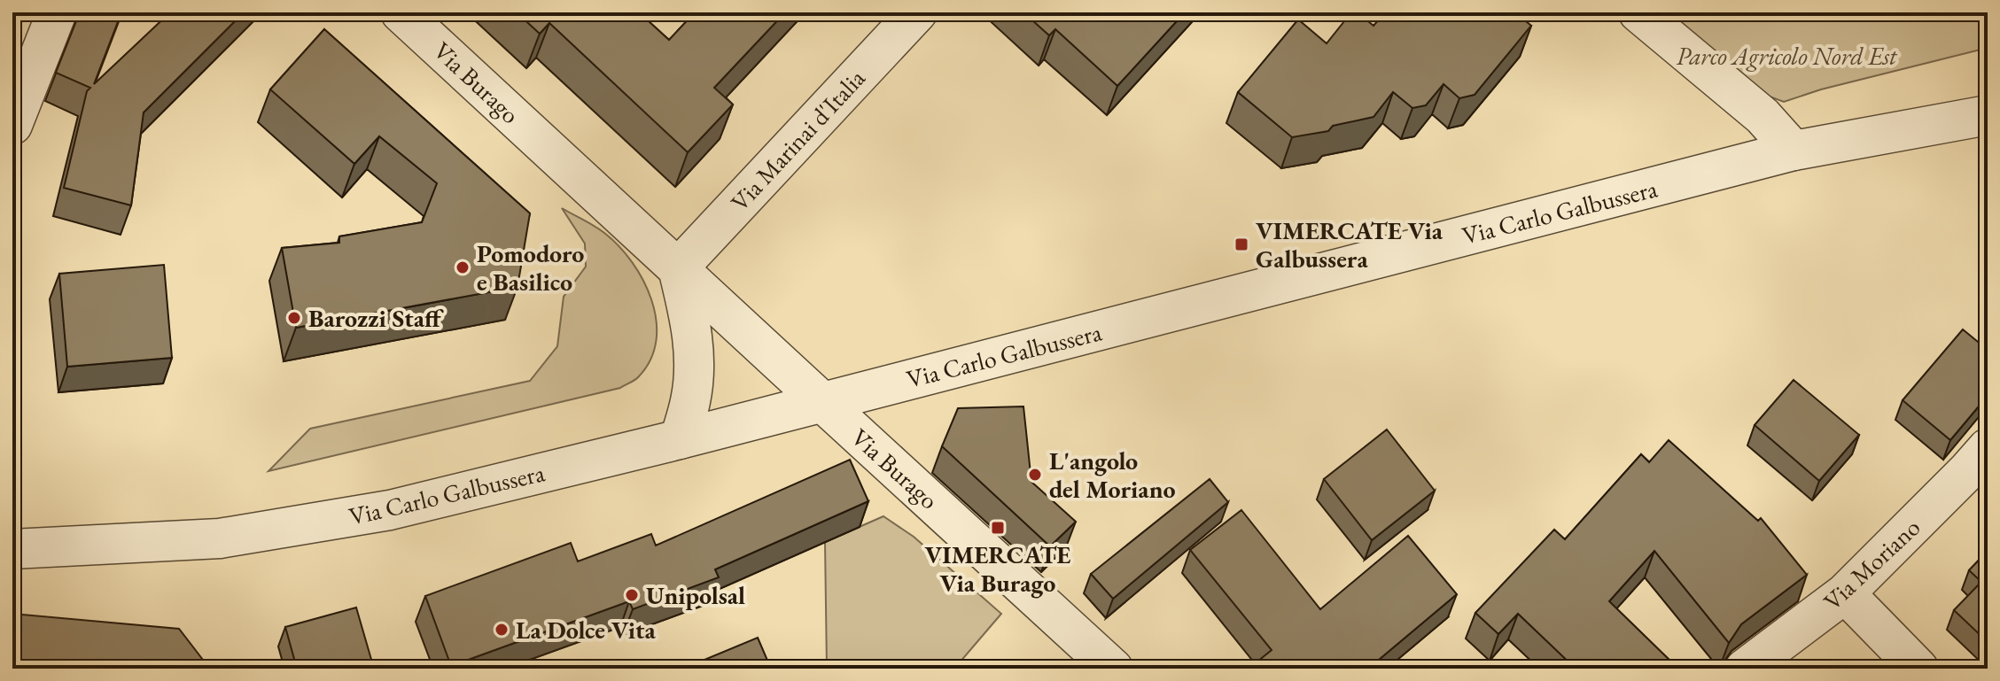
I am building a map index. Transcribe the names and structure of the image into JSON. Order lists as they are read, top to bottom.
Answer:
{
  "streets": {
    "street": [
      "Via Burago",
      "Via Marinai d'Italia",
      "Via Carlo Galbussera",
      "Via Moriano"
    ]
  },
  "crossings": [
    ["Via Burago", "Via Marinai d'Italia"],
    ["Via Burago", "Via Carlo Galbussera"]
  ],
  "parks": ["Parco Agricolo Nord Est"],
  "places": {
    "transit": ["VIMERCATE Via Galbussera", "VIMERCATE Via Burago"],
    "other": [
      "Pomodoro e Basilico",
      "Barozzi Staff",
      "L'angolo del Moriano",
      "Unipolsal",
      "La Dolce Vita"
    ]
  }
}
